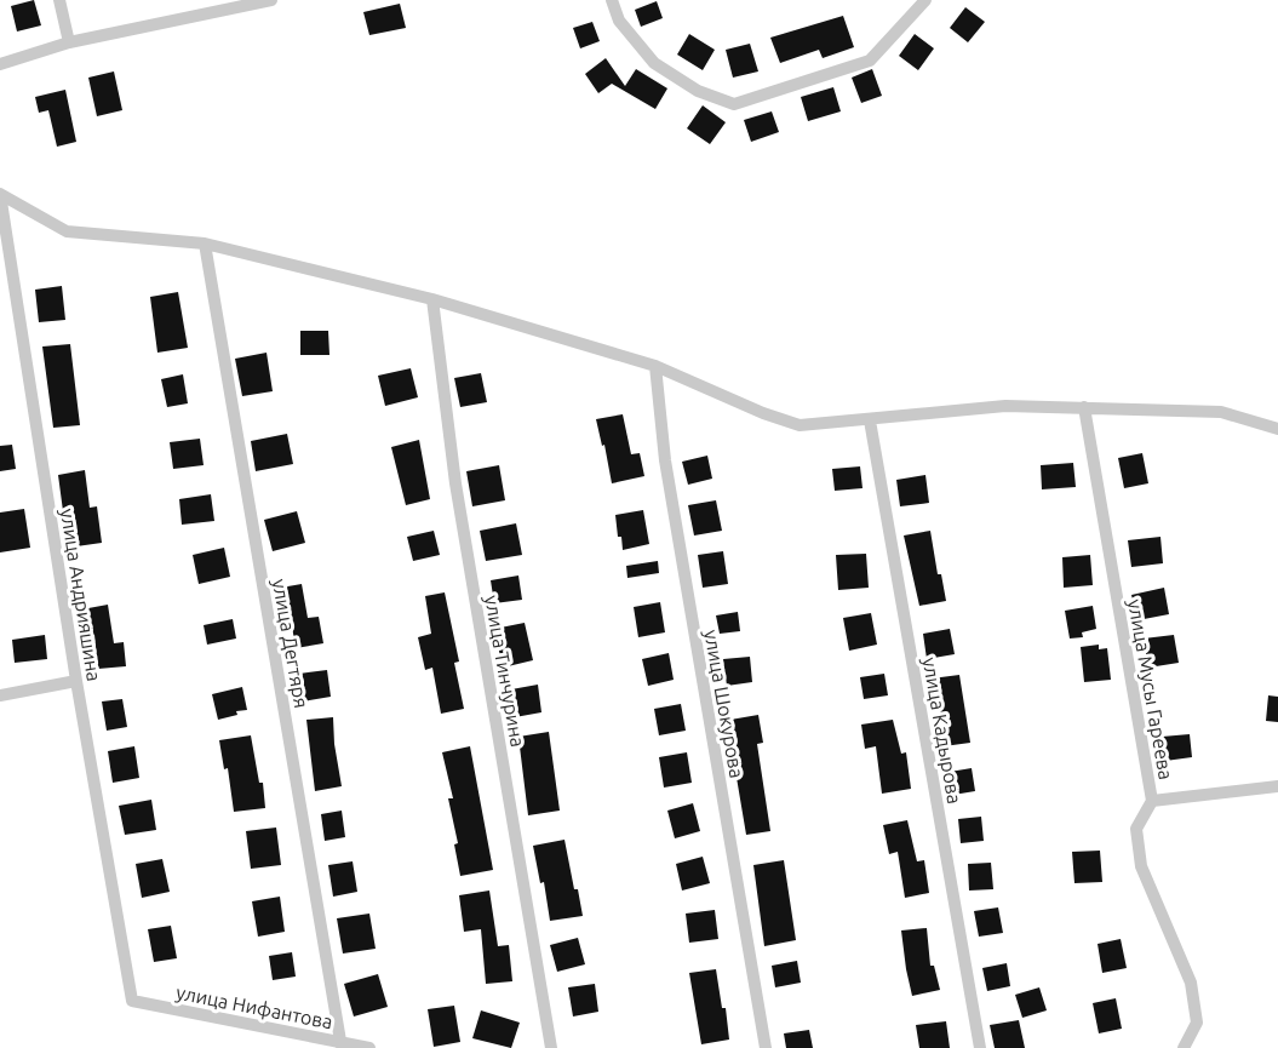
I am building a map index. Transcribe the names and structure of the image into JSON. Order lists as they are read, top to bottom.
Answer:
{
  "streets": {
    "street": [
      "улица Андрияшина",
      "улица Дегтяря",
      "улица Тинчурина",
      "улица Мусы Гареева",
      "улица Шокурова",
      "улица Кадырова",
      "улица Нифантова"
    ]
  },
  "crossings": [
    ["улица Андрияшина", "улица Нифантова"],
    ["улица Дегтяря", "улица Нифантова"]
  ]
}
